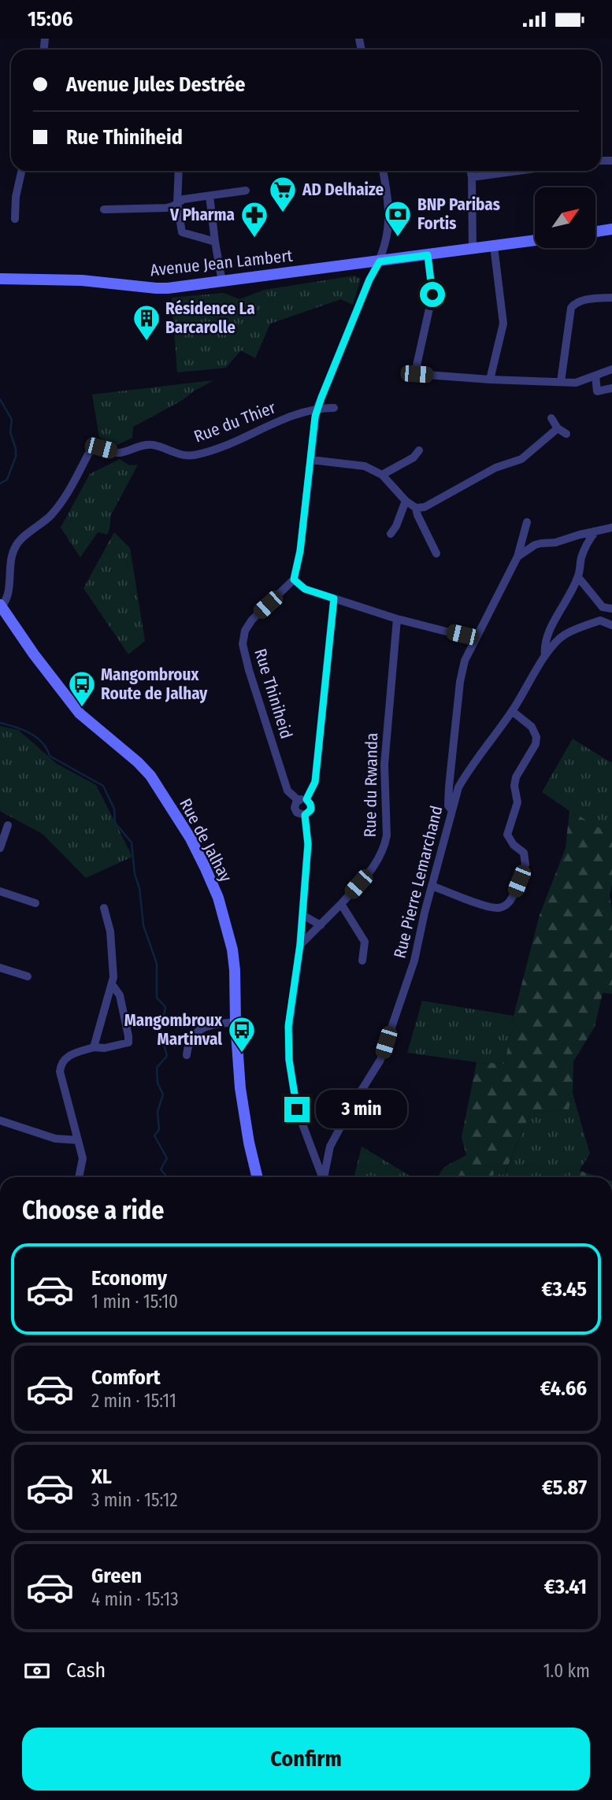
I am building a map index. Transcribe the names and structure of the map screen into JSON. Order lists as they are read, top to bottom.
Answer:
{
  "streets": {
    "main road": ["Avenue Jean Lambert", "Rue de Jalhay"],
    "street": [
      "Rue du Thier",
      "Rue Thiniheid",
      "Rue du Rwanda",
      "Rue Pierre Lemarchand"
    ]
  },
  "crossings": [
    ["Rue du Thier", "Rue de Jalhay"],
    ["Rue Thiniheid", "Rue du Rwanda"]
  ],
  "places": {
    "supermarket": ["AD Delhaize"],
    "bank": ["BNP Paribas Fortis"],
    "pharmacy": ["V Pharma"],
    "building": ["Résidence La Barcarolle"],
    "bus stop": ["Mangombroux Route de Jalhay", "Mangombroux Martinval"]
  },
  "north": "top right",
  "page": {
    "status": "15:06",
    "banner": ["Avenue Jules Destrée", "Rue Thiniheid"],
    "bubble": "3 min",
    "heading": "Choose a ride",
    "list": [
      {
        "name": "Economy",
        "note": "1 min · 15:10",
        "value": "€3.45"
      },
      {
        "name": "Comfort",
        "note": "2 min · 15:11",
        "value": "€4.66"
      },
      {
        "name": "XL",
        "note": "3 min · 15:12",
        "value": "€5.87"
      },
      {
        "name": "Green",
        "note": "4 min · 15:13",
        "value": "€3.41"
      }
    ],
    "pay": ["Cash", "1.0 km"],
    "buttons": "Confirm"
  }
}
